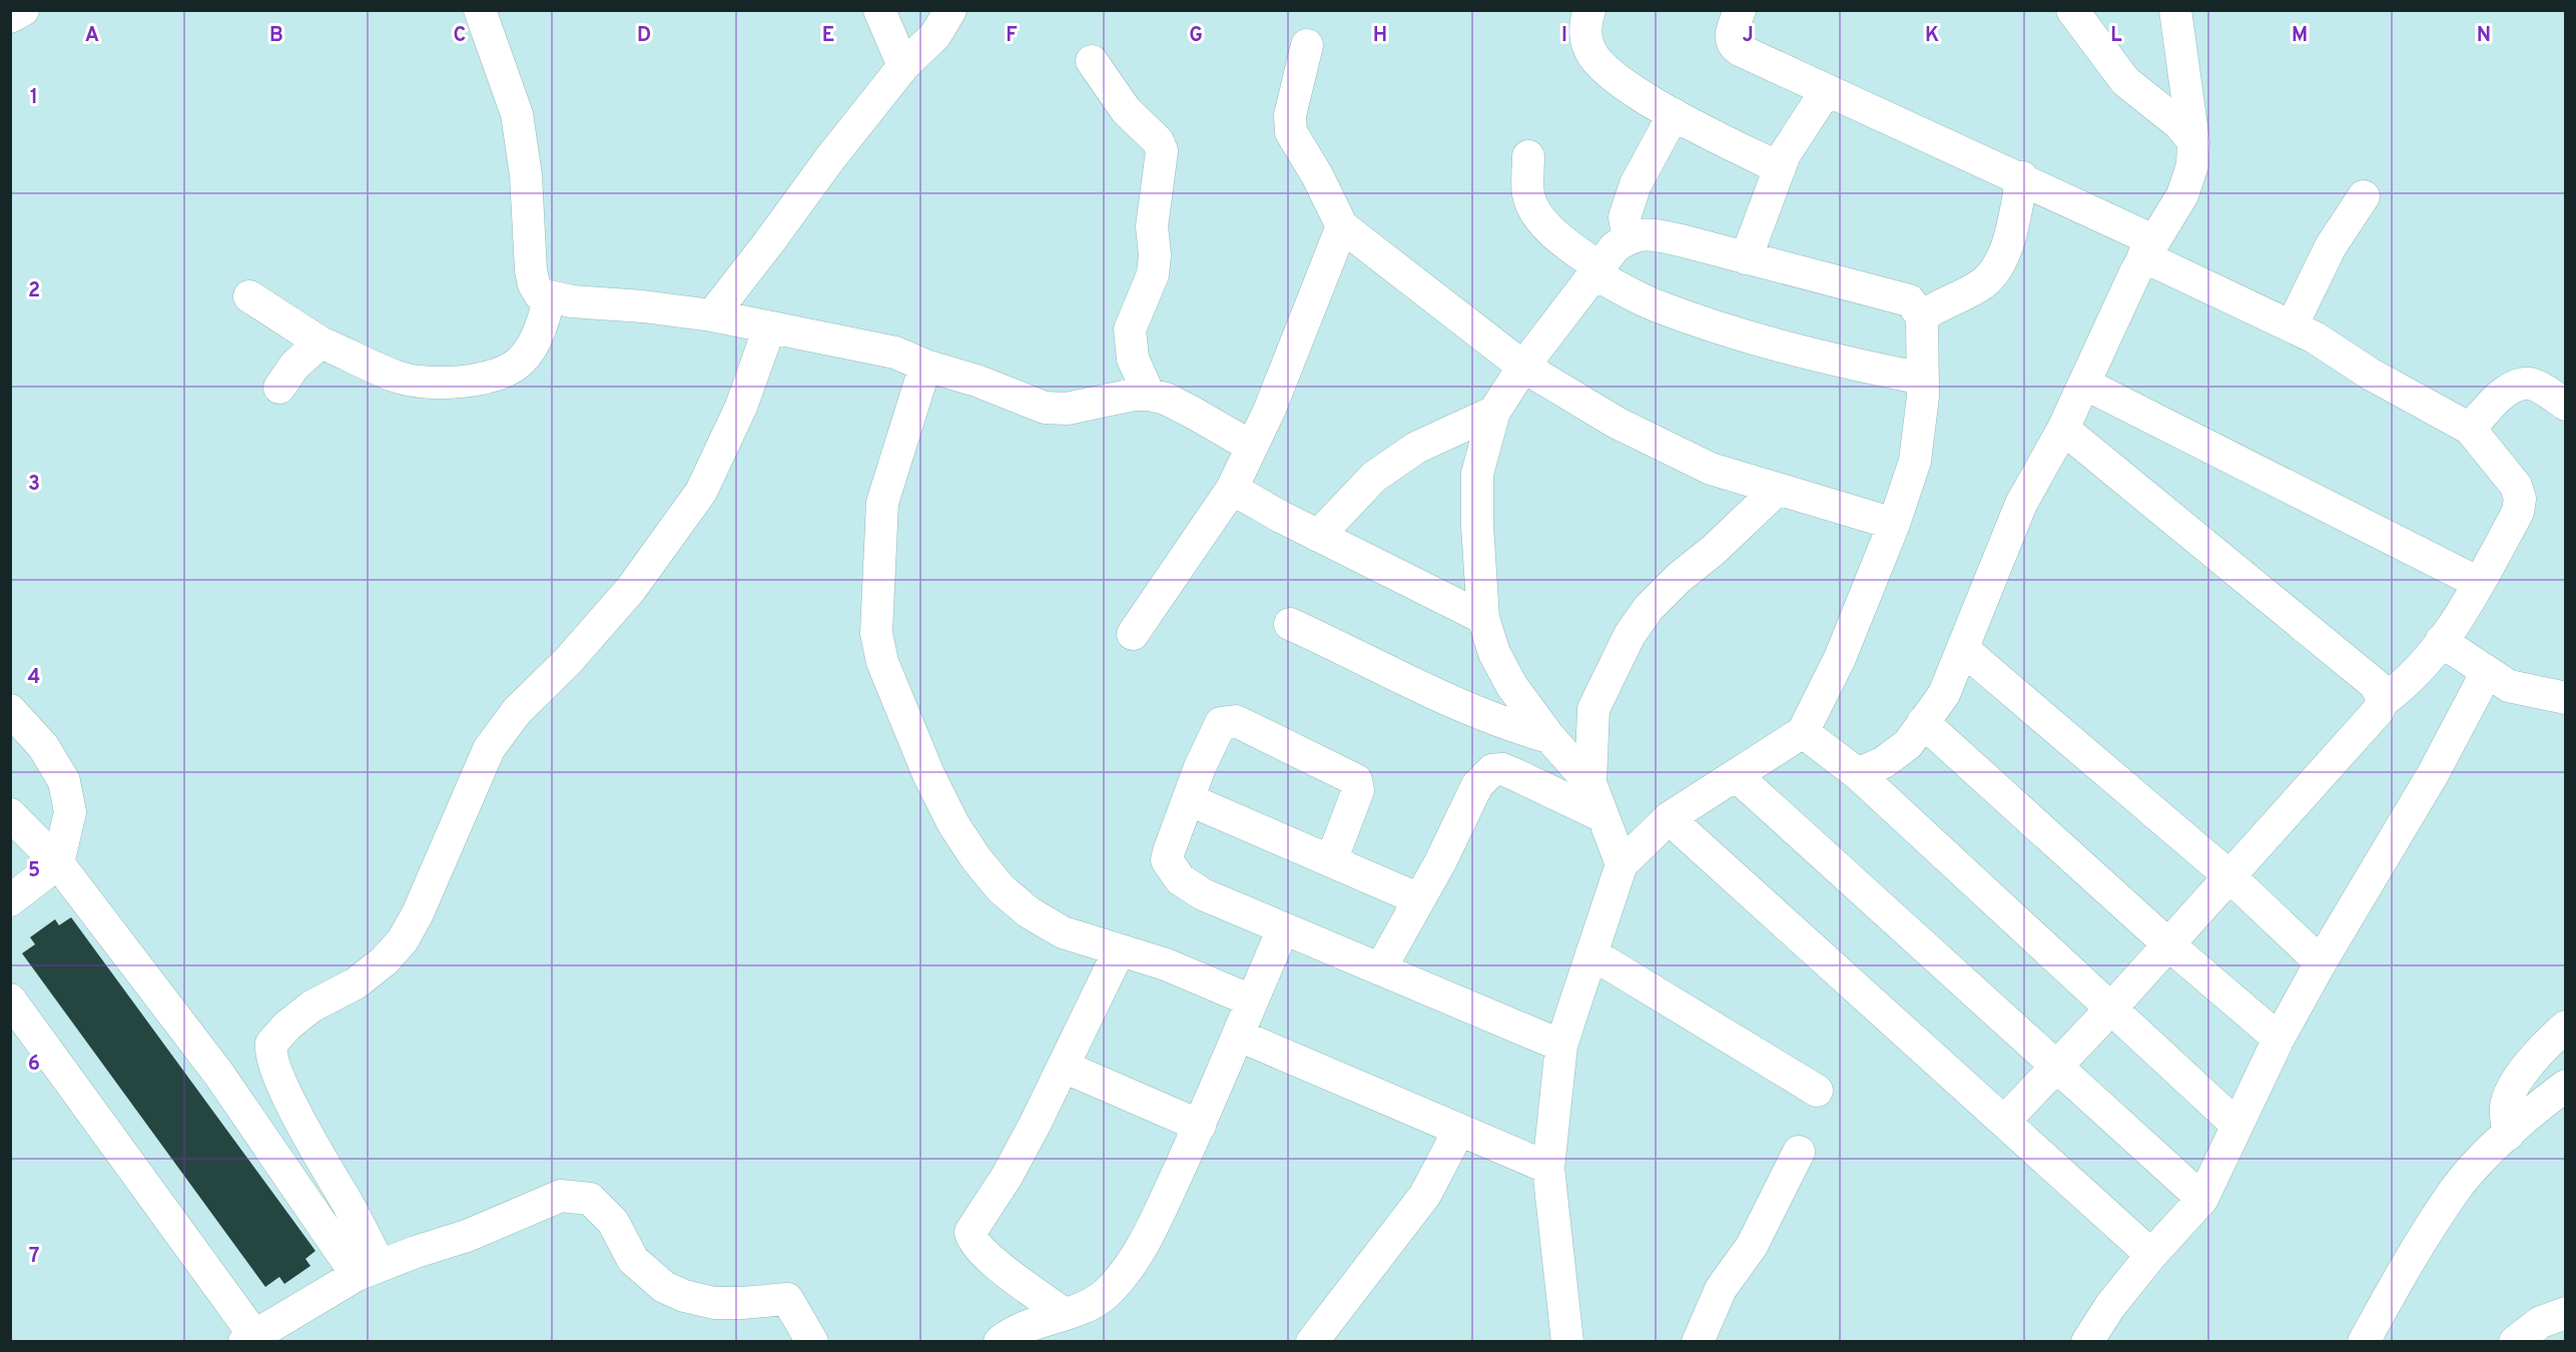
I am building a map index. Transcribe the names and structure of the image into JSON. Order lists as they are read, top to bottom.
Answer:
{
  "grid": {
    "columns": [
      "A",
      "B",
      "C",
      "D",
      "E",
      "F",
      "G",
      "H",
      "I",
      "J",
      "K",
      "L",
      "M",
      "N"
    ],
    "rows": [
      "1",
      "2",
      "3",
      "4",
      "5",
      "6",
      "7"
    ]
  }
}
